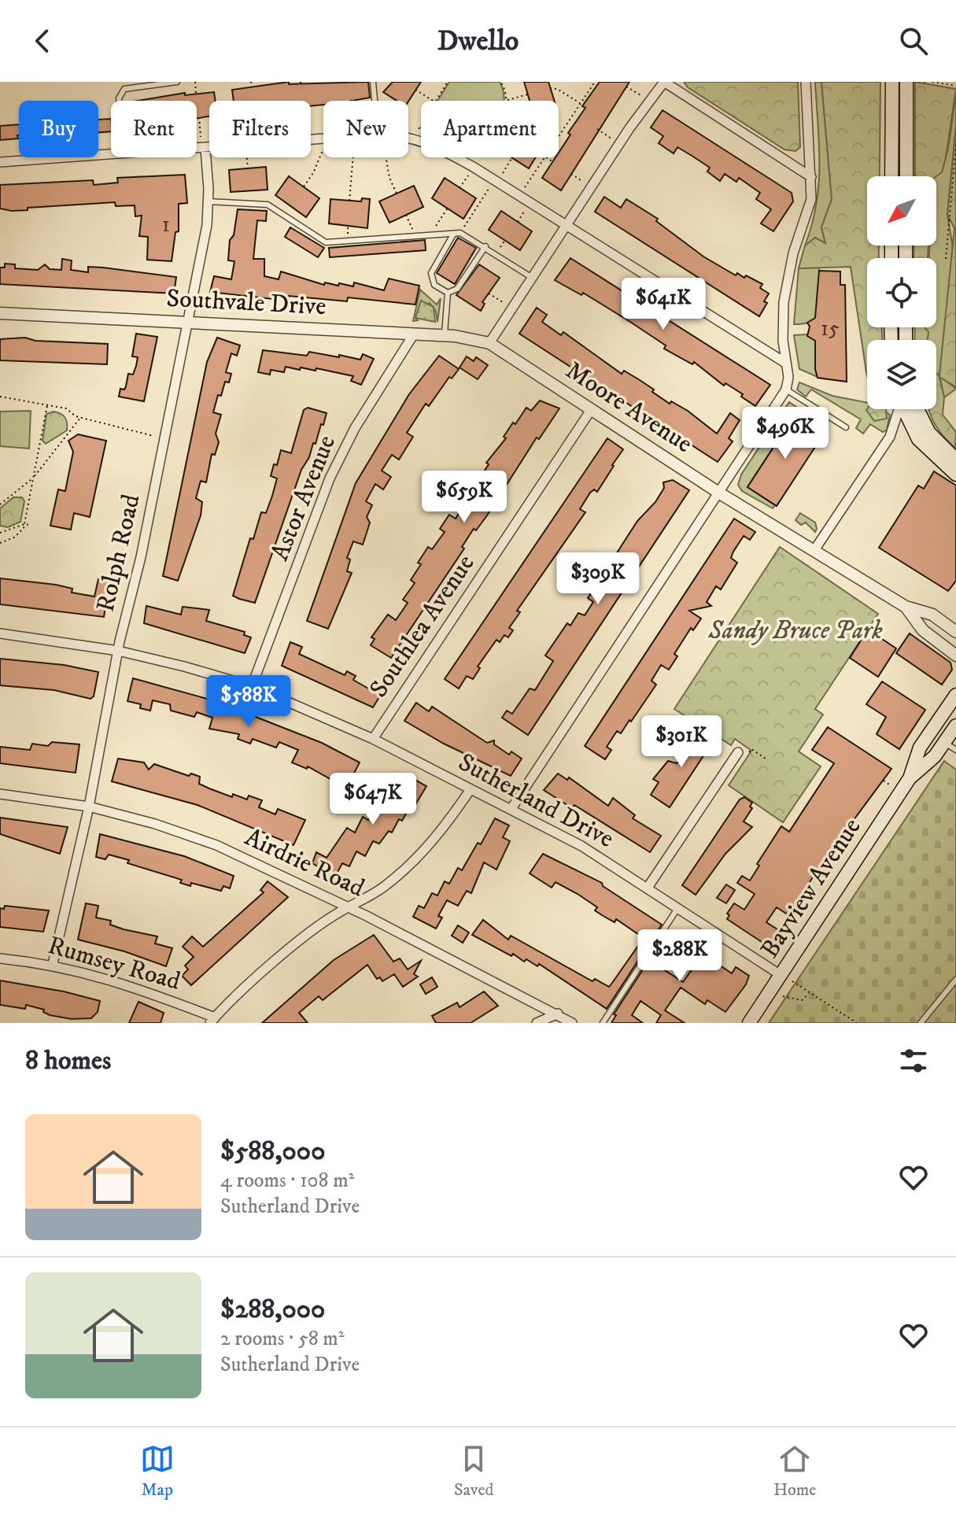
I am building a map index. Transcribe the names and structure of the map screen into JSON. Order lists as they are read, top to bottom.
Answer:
{
  "streets": {
    "main road": ["Bayview Avenue"],
    "street": [
      "Southvale Drive",
      "Moore Avenue",
      "Astor Avenue",
      "Rolph Road",
      "Southlea Avenue",
      "Sutherland Drive",
      "Airdrie Road",
      "Rumsey Road"
    ]
  },
  "crossings": [
    ["Southvale Drive", "Moore Avenue"],
    ["Southvale Drive", "Astor Avenue"],
    ["Southvale Drive", "Rolph Road"],
    ["Moore Avenue", "Southlea Avenue"],
    ["Astor Avenue", "Sutherland Drive"],
    ["Rolph Road", "Sutherland Drive"],
    ["Rolph Road", "Airdrie Road"],
    ["Rolph Road", "Rumsey Road"],
    ["Southlea Avenue", "Sutherland Drive"],
    ["Sutherland Drive", "Bayview Avenue"]
  ],
  "parks": ["Sandy Bruce Park"],
  "house_numbers": ["1", "15"],
  "north": "bottom left",
  "page": {
    "header": "Dwello",
    "chip": [
      "Buy",
      "Rent",
      "Filters",
      "New",
      "Apartment"
    ],
    "price": [
      "$641K",
      "$496K",
      "$659K",
      "$309K",
      "$588K",
      "$301K",
      "$647K",
      "$288K"
    ],
    "heading": "8 homes",
    "list": [
      {
        "name": "$588,000",
        "note": "4 rooms · 108 m² · Sutherland Drive"
      },
      {
        "name": "$288,000",
        "note": "2 rooms · 58 m² · Sutherland Drive"
      }
    ],
    "tabs": ["Map", "Saved", "Home"]
  }
}
